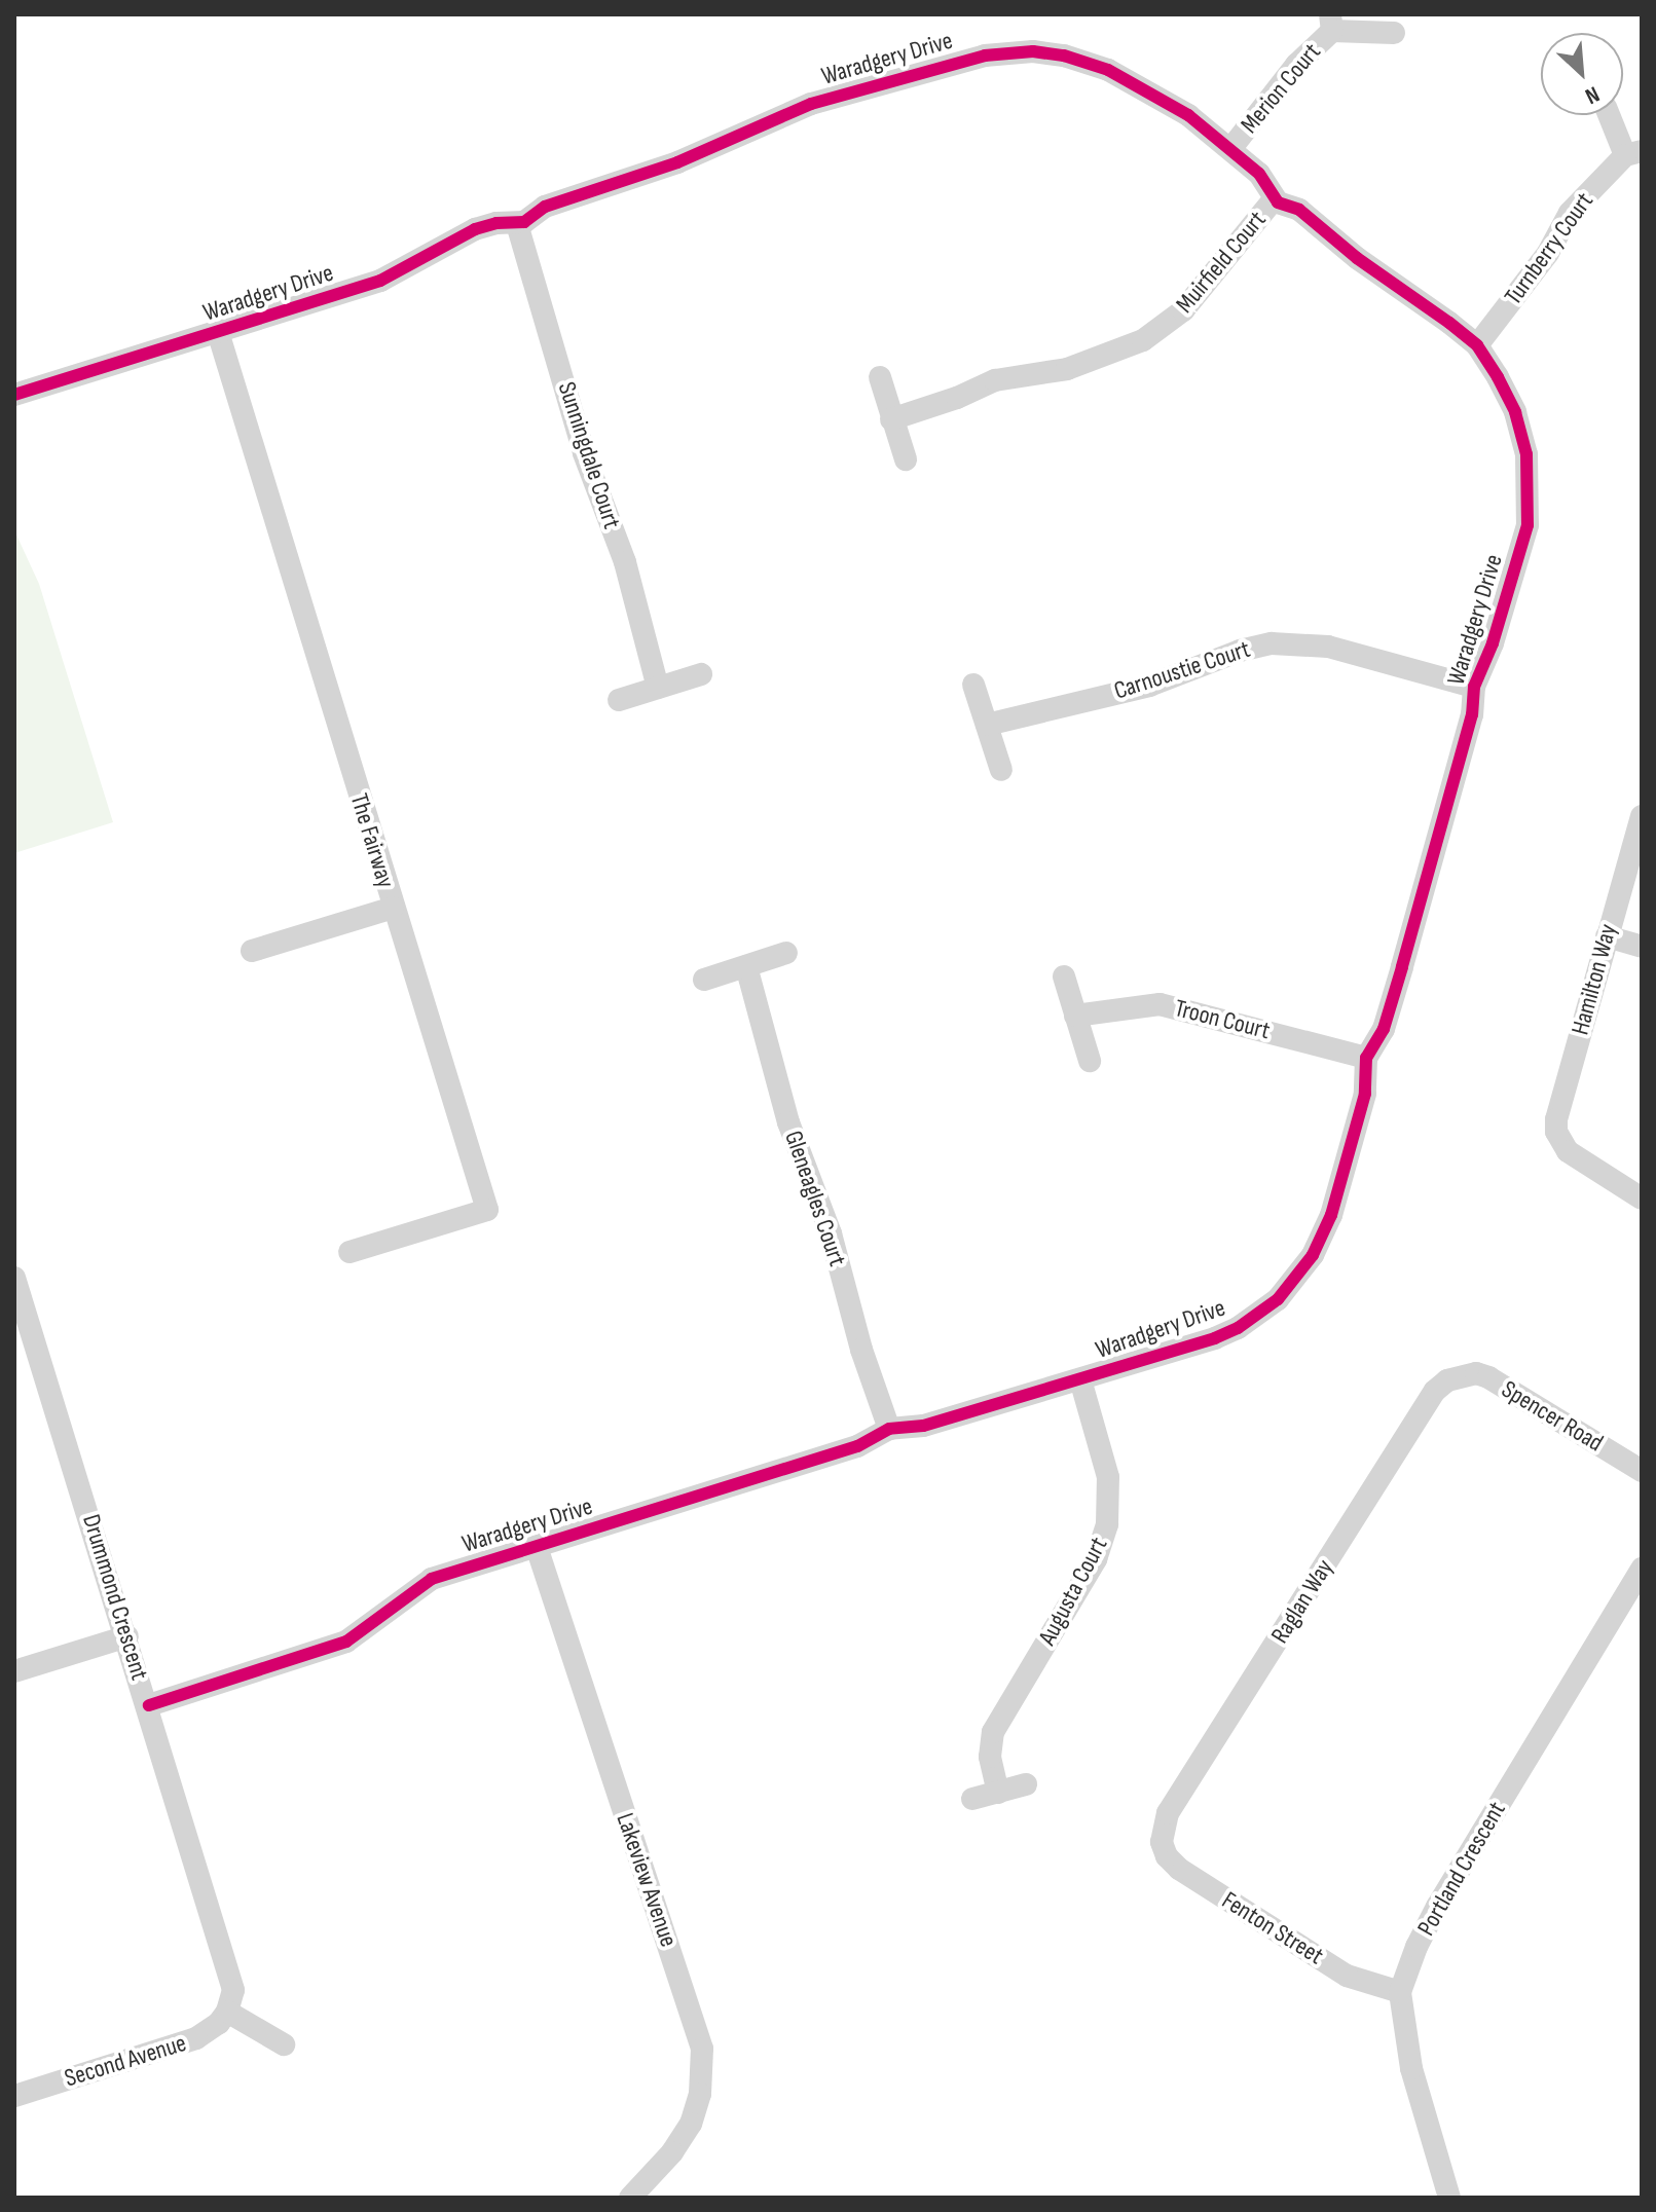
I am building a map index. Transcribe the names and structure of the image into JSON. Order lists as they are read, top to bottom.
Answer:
{
  "streets": {
    "street": [
      "Waradgery Drive",
      "Merion Court",
      "Turnberry Court",
      "Muirfield Court",
      "Sunningdale Court",
      "Carnoustie Court",
      "The Fairway",
      "Hamilton Way",
      "Troon Court",
      "Gleneagles Court",
      "Spencer Road",
      "Augusta Court",
      "Drummond Crescent",
      "Raglan Way",
      "Portland Crescent",
      "Lakeview Avenue",
      "Fenton Street",
      "Second Avenue"
    ]
  },
  "crossings": [
    ["Waradgery Drive", "Merion Court"],
    ["Waradgery Drive", "Turnberry Court"],
    ["Waradgery Drive", "Muirfield Court"],
    ["Waradgery Drive", "Sunningdale Court"],
    ["Waradgery Drive", "Carnoustie Court"],
    ["Waradgery Drive", "The Fairway"],
    ["Waradgery Drive", "Troon Court"],
    ["Waradgery Drive", "Gleneagles Court"],
    ["Waradgery Drive", "Augusta Court"],
    ["Waradgery Drive", "Drummond Crescent"],
    ["Waradgery Drive", "Lakeview Avenue"],
    ["Spencer Road", "Raglan Way"],
    ["Drummond Crescent", "Second Avenue"],
    ["Raglan Way", "Fenton Street"],
    ["Portland Crescent", "Fenton Street"]
  ],
  "north": "bottom right"
}
